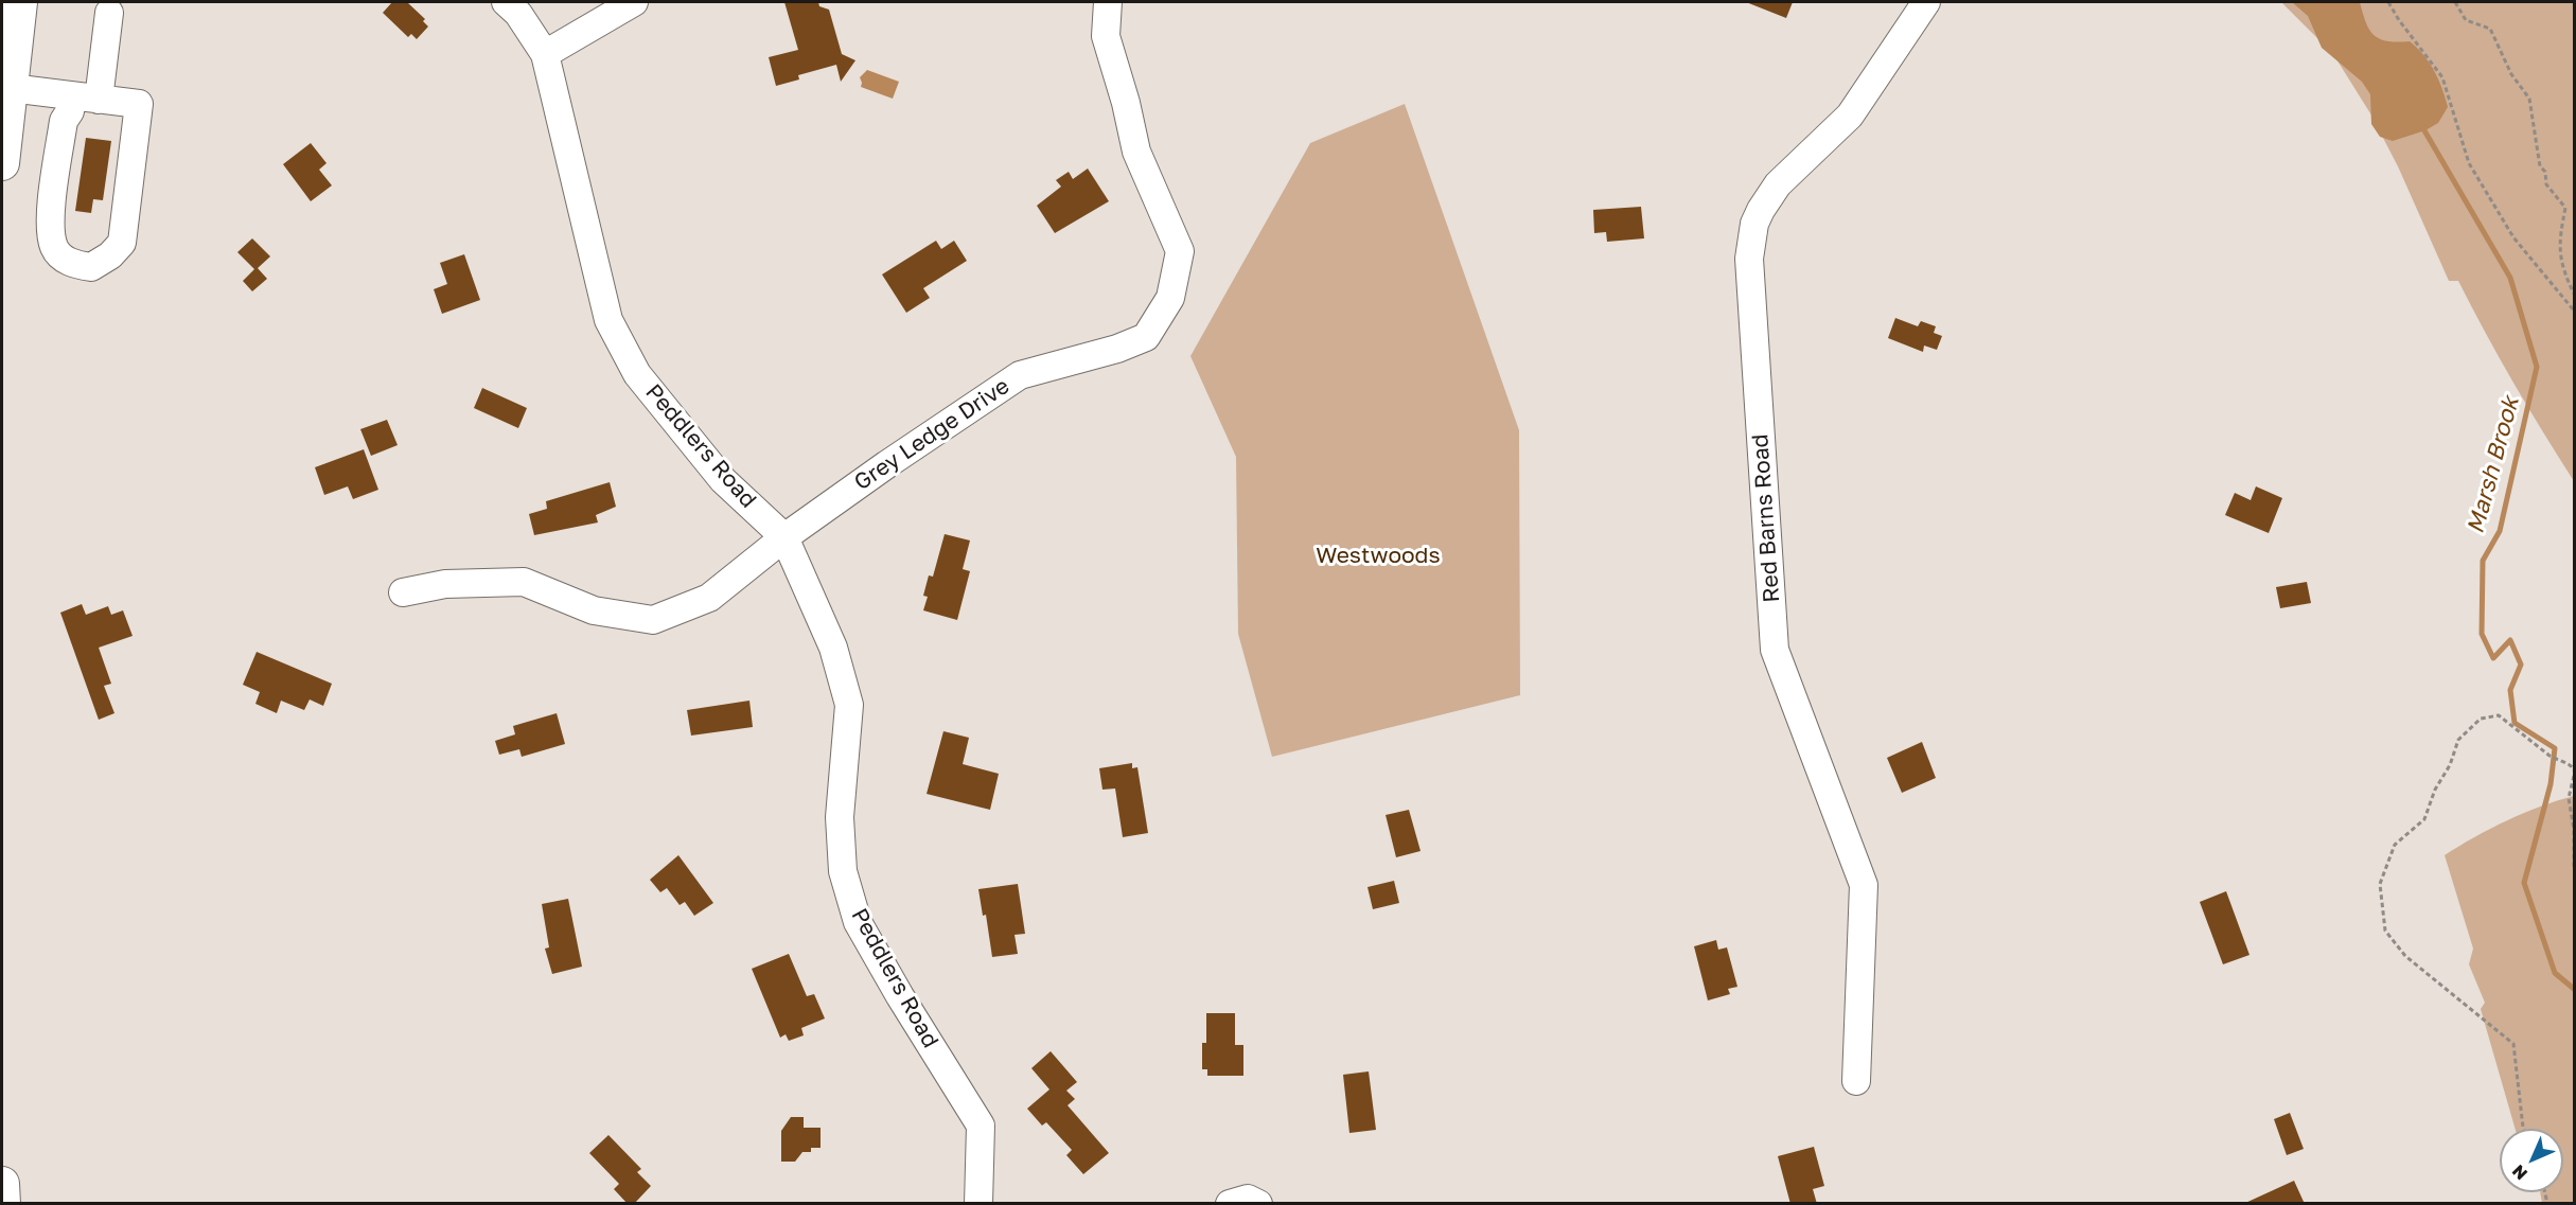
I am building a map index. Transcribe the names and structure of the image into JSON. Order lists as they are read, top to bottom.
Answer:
{
  "streets": {
    "street": ["Grey Ledge Drive", "Peddlers Road", "Red Barns Road"]
  },
  "crossings": [
    ["Grey Ledge Drive", "Peddlers Road"]
  ],
  "water": ["Marsh Brook"],
  "parks": ["Westwoods"],
  "north": "bottom left"
}
